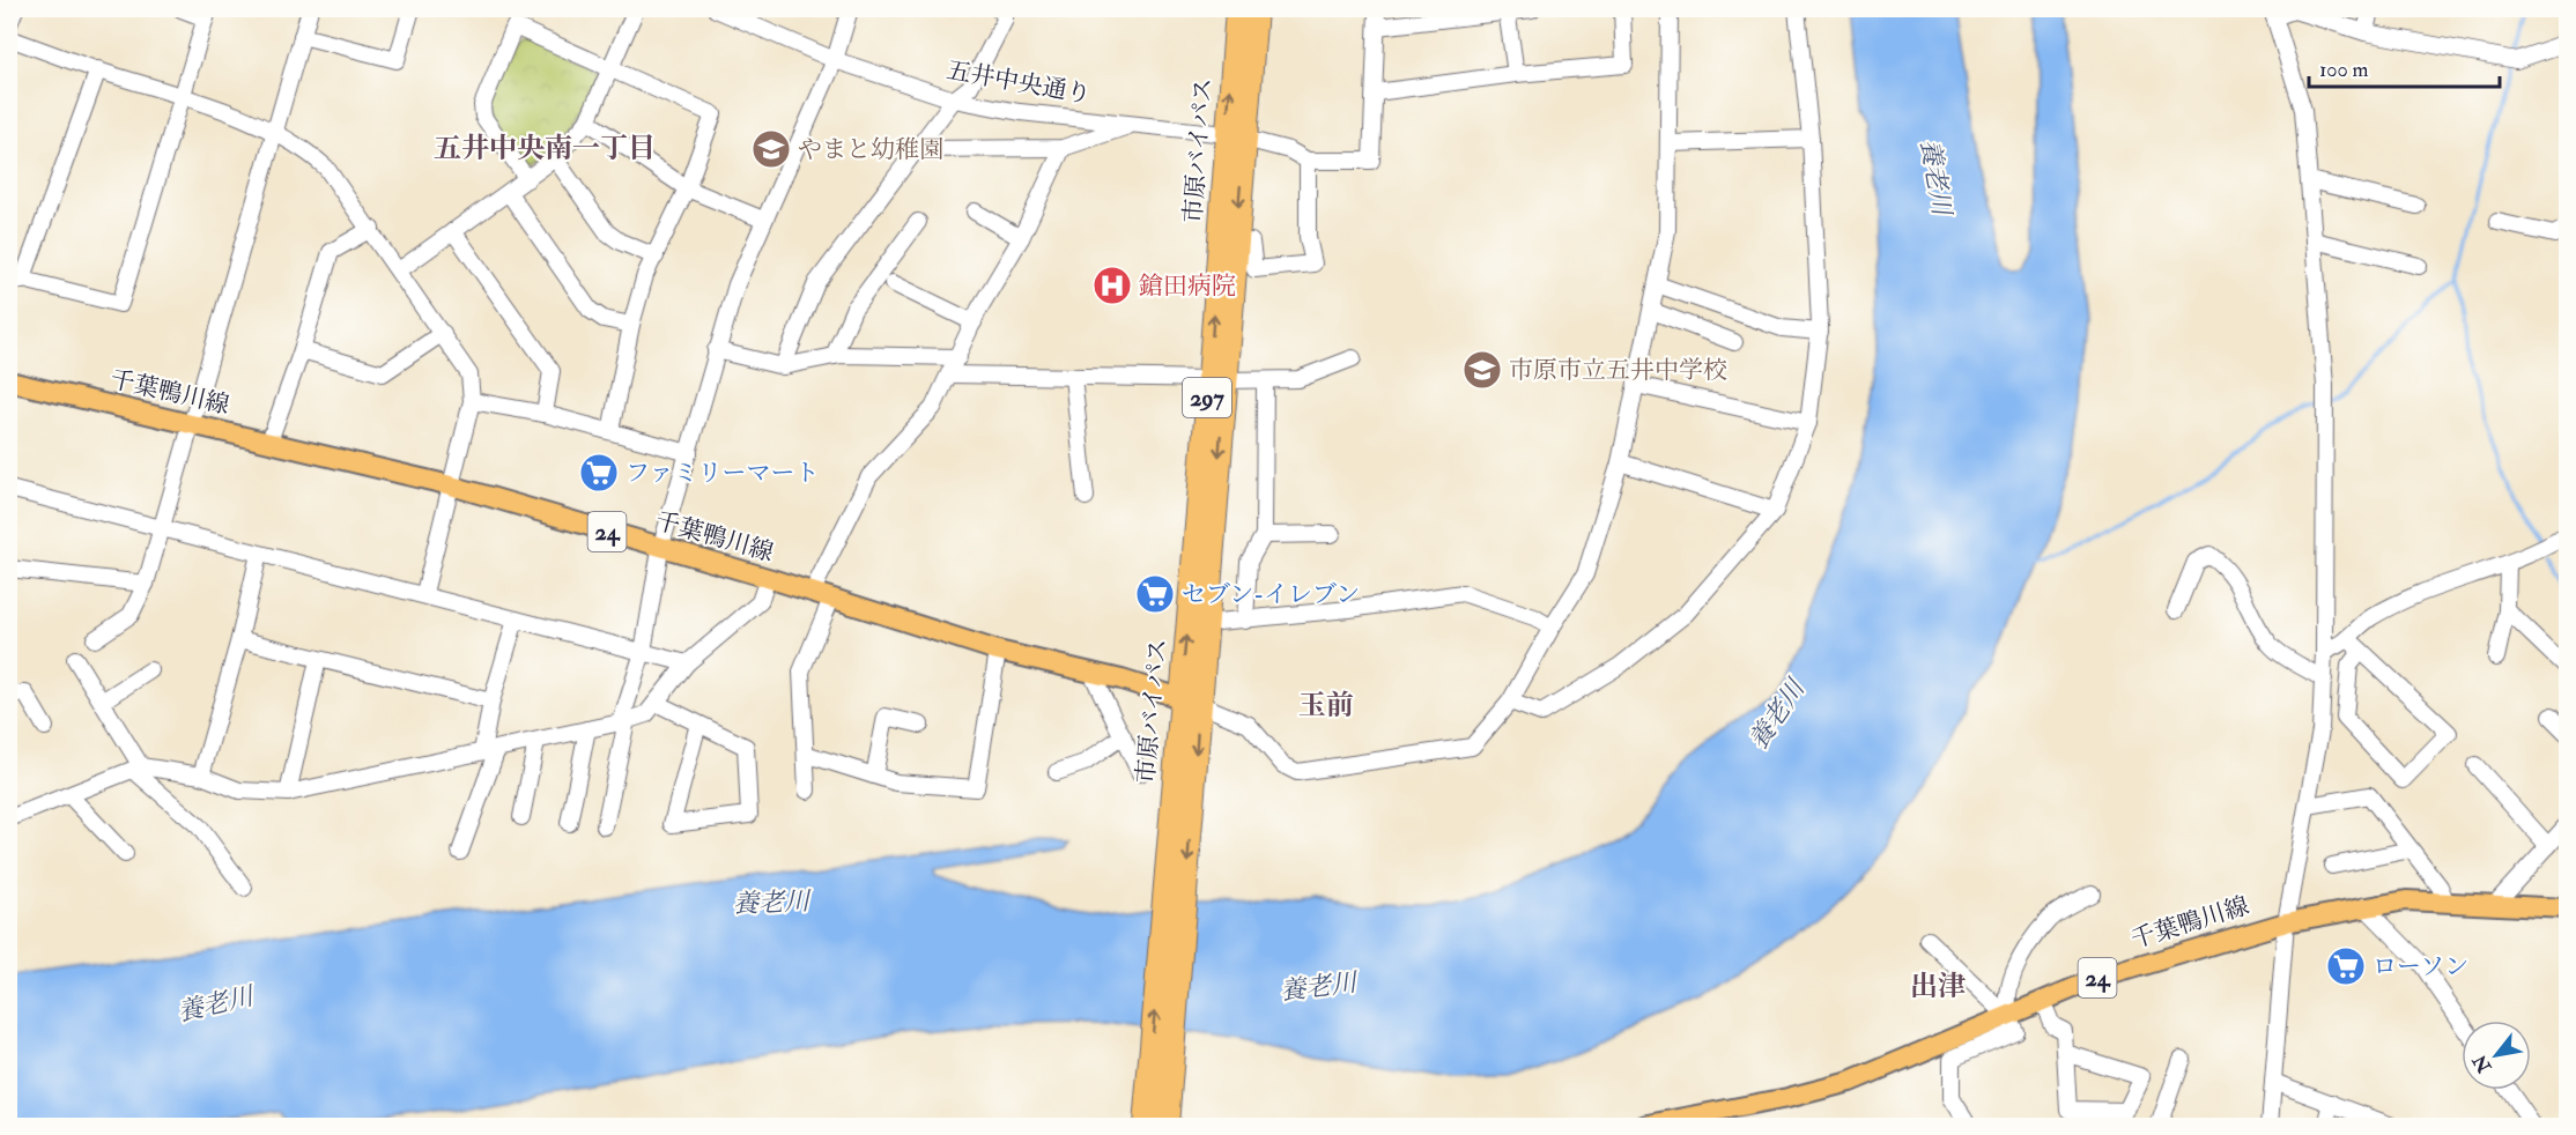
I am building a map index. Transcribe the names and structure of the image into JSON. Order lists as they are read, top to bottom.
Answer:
{
  "streets": {
    "highway": ["市原バイパス", "297"],
    "main road": ["千葉鴨川線", "24"],
    "street": ["五井中央通り"]
  },
  "crossings": [
    ["五井中央通り", "市原バイパス"],
    ["市原バイパス", "千葉鴨川線"]
  ],
  "districts": ["五井中央南一丁目", "玉前", "出津"],
  "water": ["養老川"],
  "places": {
    "school or university": ["やまと幼稚園", "市原市立五井中学校"],
    "hospital": ["鎗田病院"],
    "supermarket": ["ファミリーマート", "セブン-イレブン", "ローソン"]
  },
  "scale_bar": "100 m",
  "north": "bottom left"
}
